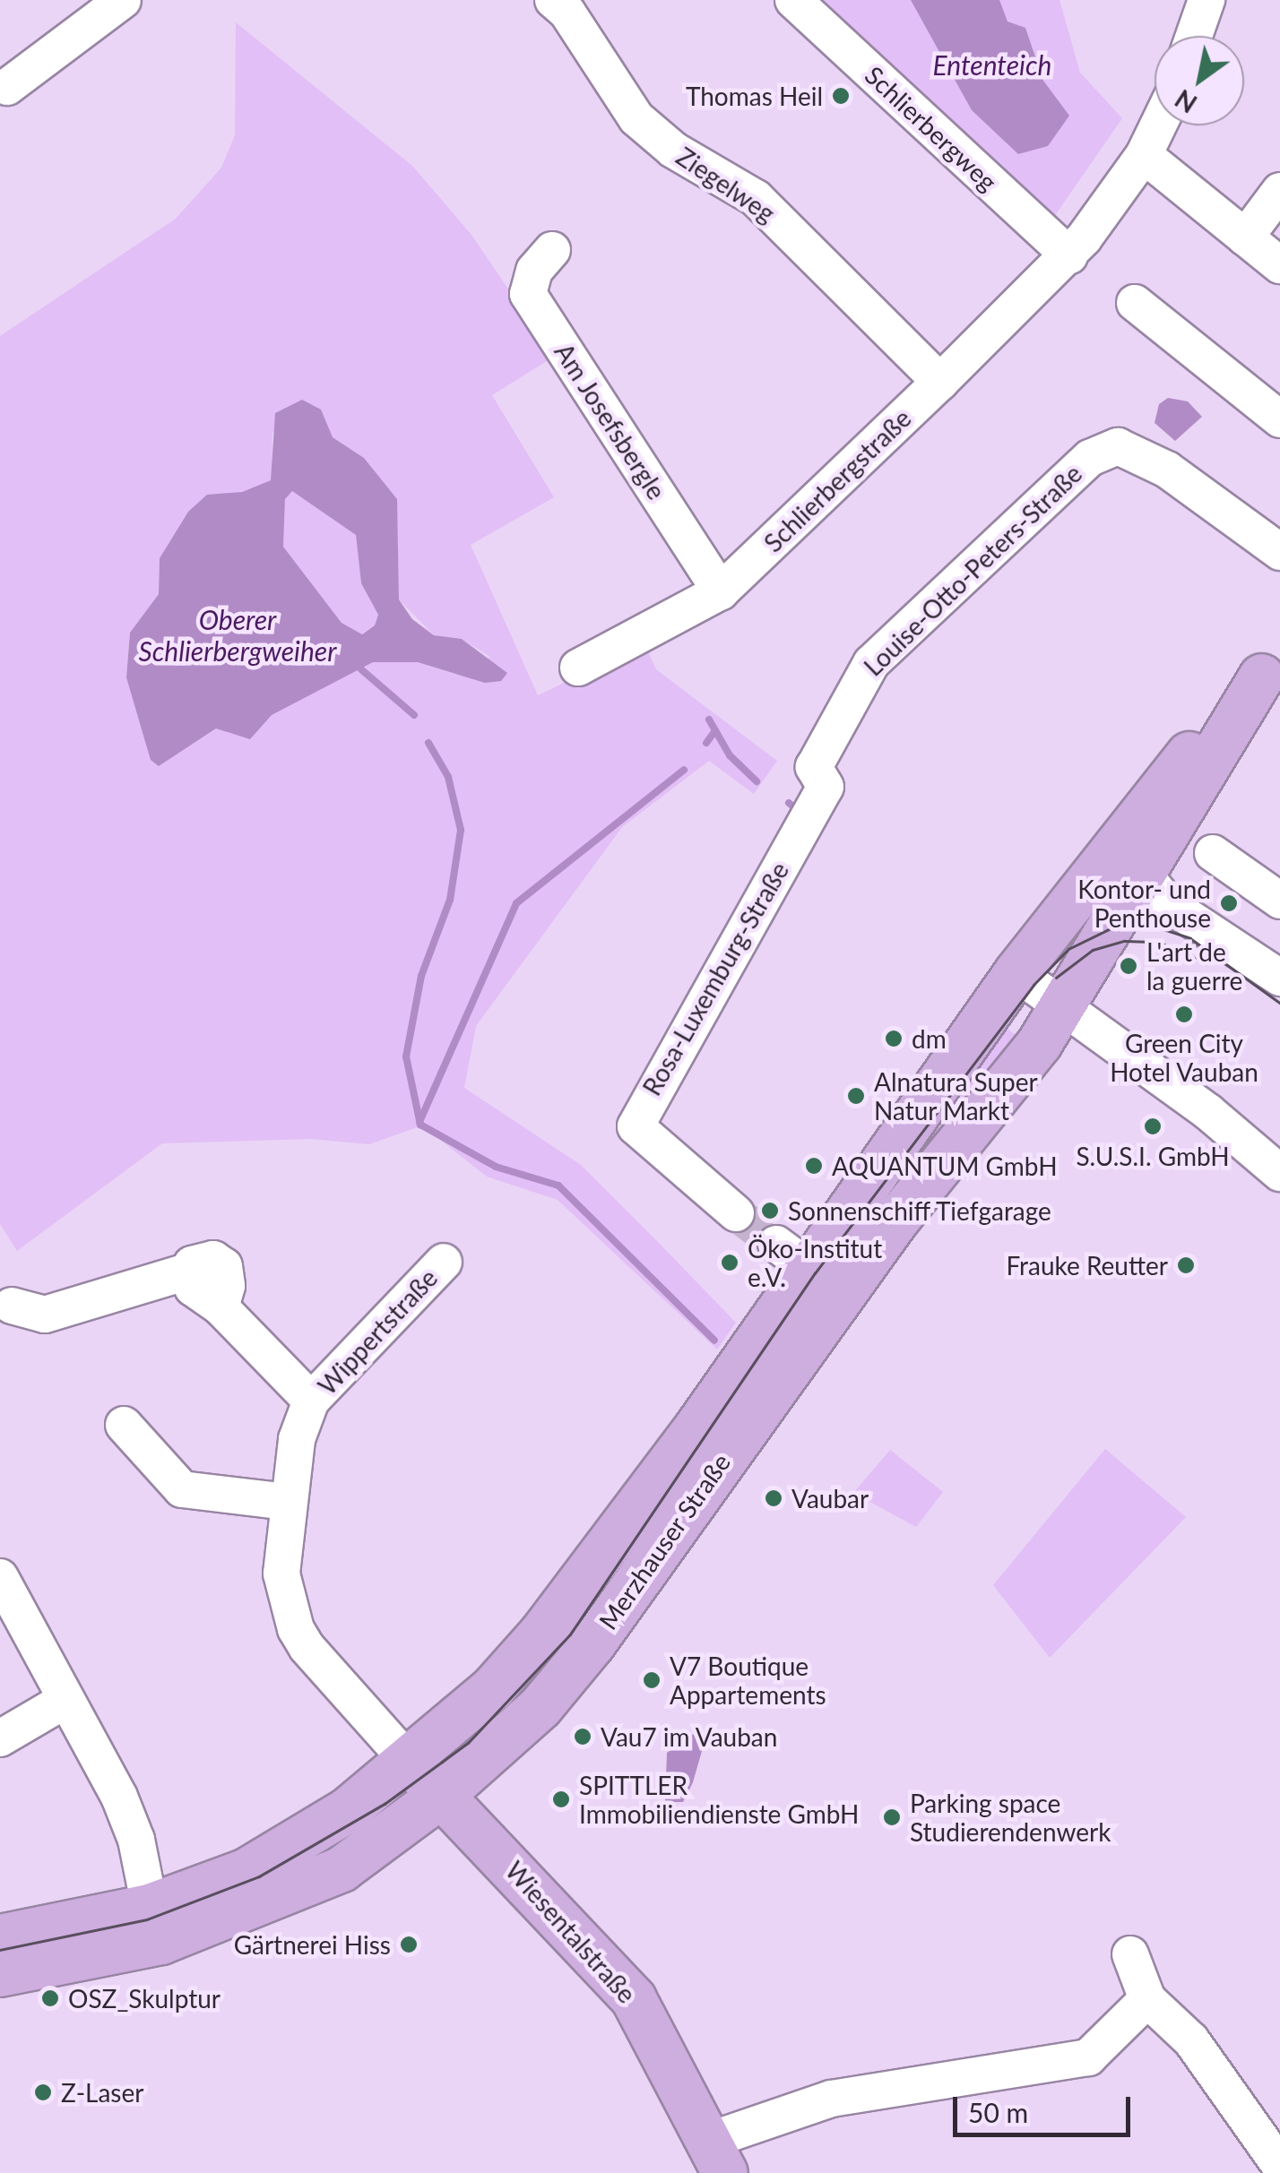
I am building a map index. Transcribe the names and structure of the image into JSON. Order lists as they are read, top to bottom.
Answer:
{
  "streets": {
    "main road": ["Merzhauser Straße", "Wiesentalstraße"],
    "street": [
      "Schlierbergweg",
      "Ziegelweg",
      "Am Josefsbergle",
      "Schlierbergstraße",
      "Louise-Otto-Peters-Straße",
      "Rosa-Luxemburg-Straße",
      "Wippertstraße"
    ]
  },
  "crossings": [
    ["Schlierbergweg", "Schlierbergstraße"],
    ["Ziegelweg", "Schlierbergstraße"],
    ["Am Josefsbergle", "Schlierbergstraße"],
    ["Louise-Otto-Peters-Straße", "Rosa-Luxemburg-Straße"],
    ["Wippertstraße", "Merzhauser Straße"],
    ["Wippertstraße", "Wiesentalstraße"],
    ["Merzhauser Straße", "Wiesentalstraße"]
  ],
  "water": ["Ententeich", "Oberer Schlierbergweiher"],
  "places": [
    "Thomas Heil",
    "Kontor- und Penthouse",
    "L'art de la guerre",
    "Green City Hotel Vauban",
    "dm",
    "Alnatura Super Natur Markt",
    "S.U.S.I. GmbH",
    "AQUANTUM GmbH",
    "Sonnenschiff Tiefgarage",
    "Öko-Institut e.V.",
    "Frauke Reutter",
    "Vaubar",
    "V7 Boutique Appartements",
    "Vau7 im Vauban",
    "SPITTLER Immobiliendienste GmbH",
    "Parking space Studierendenwerk",
    "Gärtnerei Hiss",
    "OSZ_Skulptur",
    "Z-Laser"
  ],
  "scale_bar": "50 m",
  "north": "bottom left"
}
